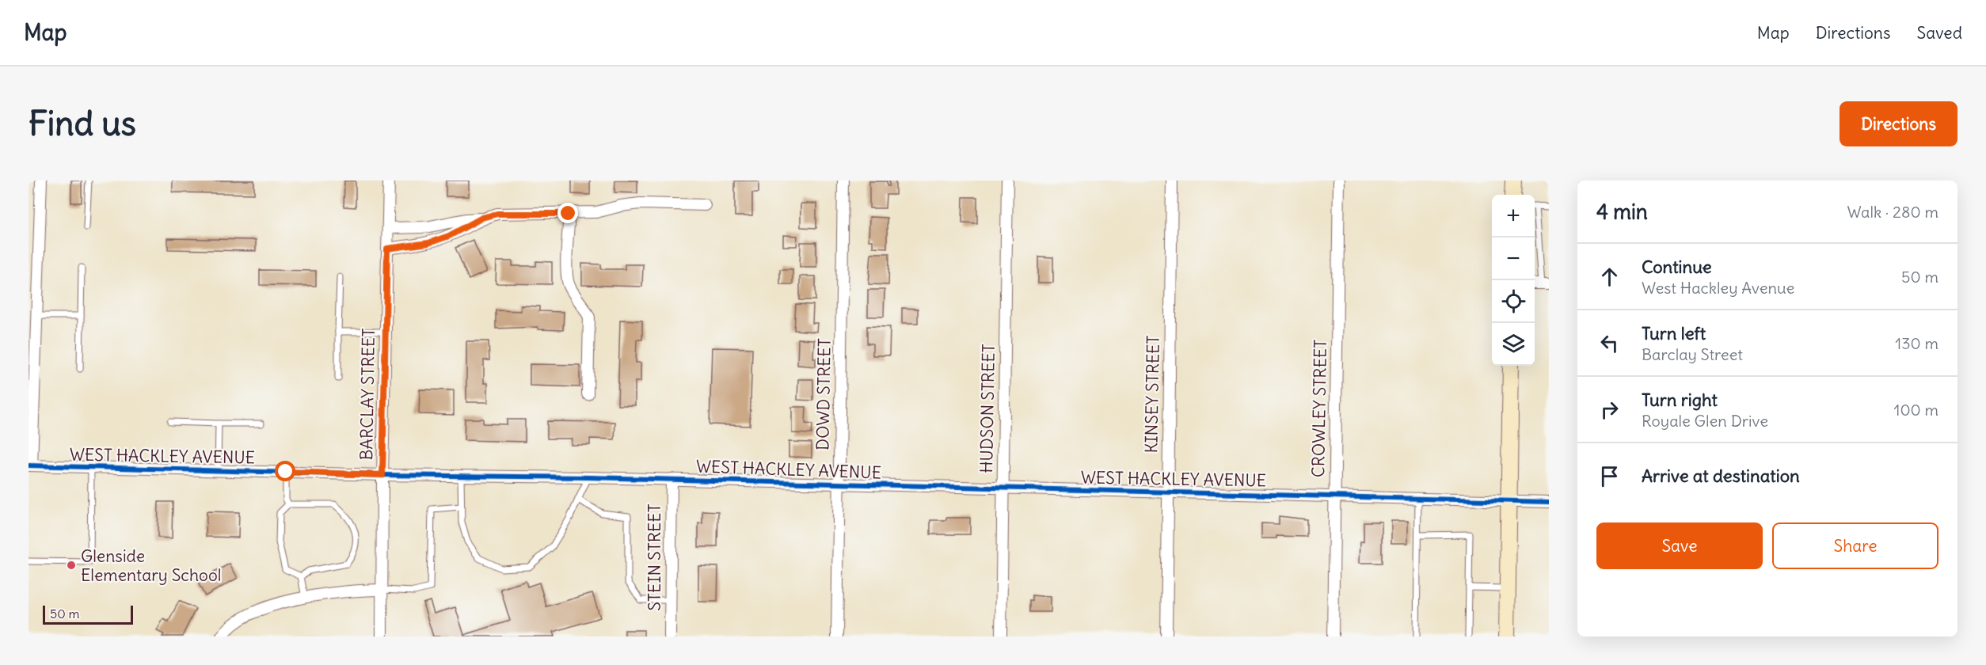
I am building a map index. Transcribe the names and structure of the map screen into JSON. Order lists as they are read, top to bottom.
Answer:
{
  "streets": {
    "street": [
      "BARCLAY STREET",
      "DOWD STREET",
      "KINSEY STREET",
      "HUDSON STREET",
      "CROWLEY STREET",
      "WEST HACKLEY AVENUE",
      "STEIN STREET"
    ]
  },
  "crossings": [
    ["BARCLAY STREET", "WEST HACKLEY AVENUE"],
    ["DOWD STREET", "WEST HACKLEY AVENUE"],
    ["KINSEY STREET", "WEST HACKLEY AVENUE"],
    ["HUDSON STREET", "WEST HACKLEY AVENUE"],
    ["CROWLEY STREET", "WEST HACKLEY AVENUE"],
    ["WEST HACKLEY AVENUE", "STEIN STREET"]
  ],
  "places": ["Glenside Elementary School"],
  "scale_bar": "50 m",
  "page": {
    "header": "Map",
    "nav": ["Map", "Directions", "Saved"],
    "buttons": [
      "Directions",
      ["Save", "Share"]
    ],
    "title": "Find us",
    "heading": ["4 min", "Walk · 280 m"],
    "map_buttons": ["+", "−"],
    "list": [
      ["Continue", "West Hackley Avenue", "50 m"],
      ["Turn left", "Barclay Street", "130 m"],
      ["Turn right", "Royale Glen Drive", "100 m"],
      "Arrive at destination"
    ],
    "scale": "50 m"
  }
}
